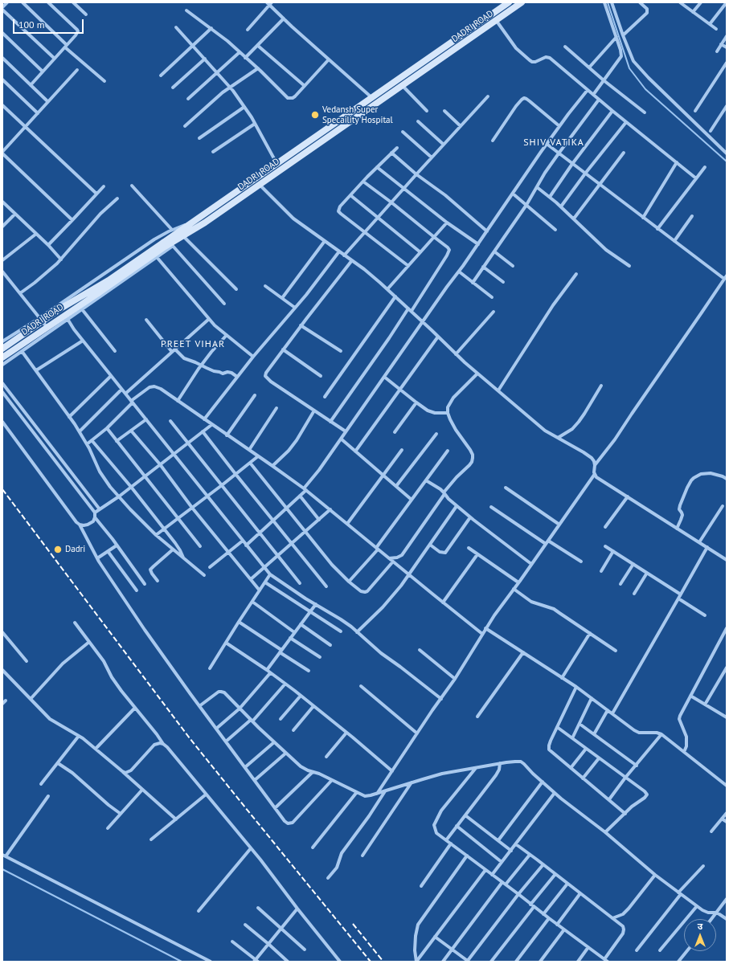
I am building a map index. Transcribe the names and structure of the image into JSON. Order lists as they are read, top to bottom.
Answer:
{
  "streets": {
    "street": ["DADRI ROAD"]
  },
  "districts": ["SHIV VATIKA", "PREET VIHAR"],
  "places": ["Vedansh Super Specaility Hospital", "Dadri"],
  "scale_bar": "100 m",
  "north": "top"
}
